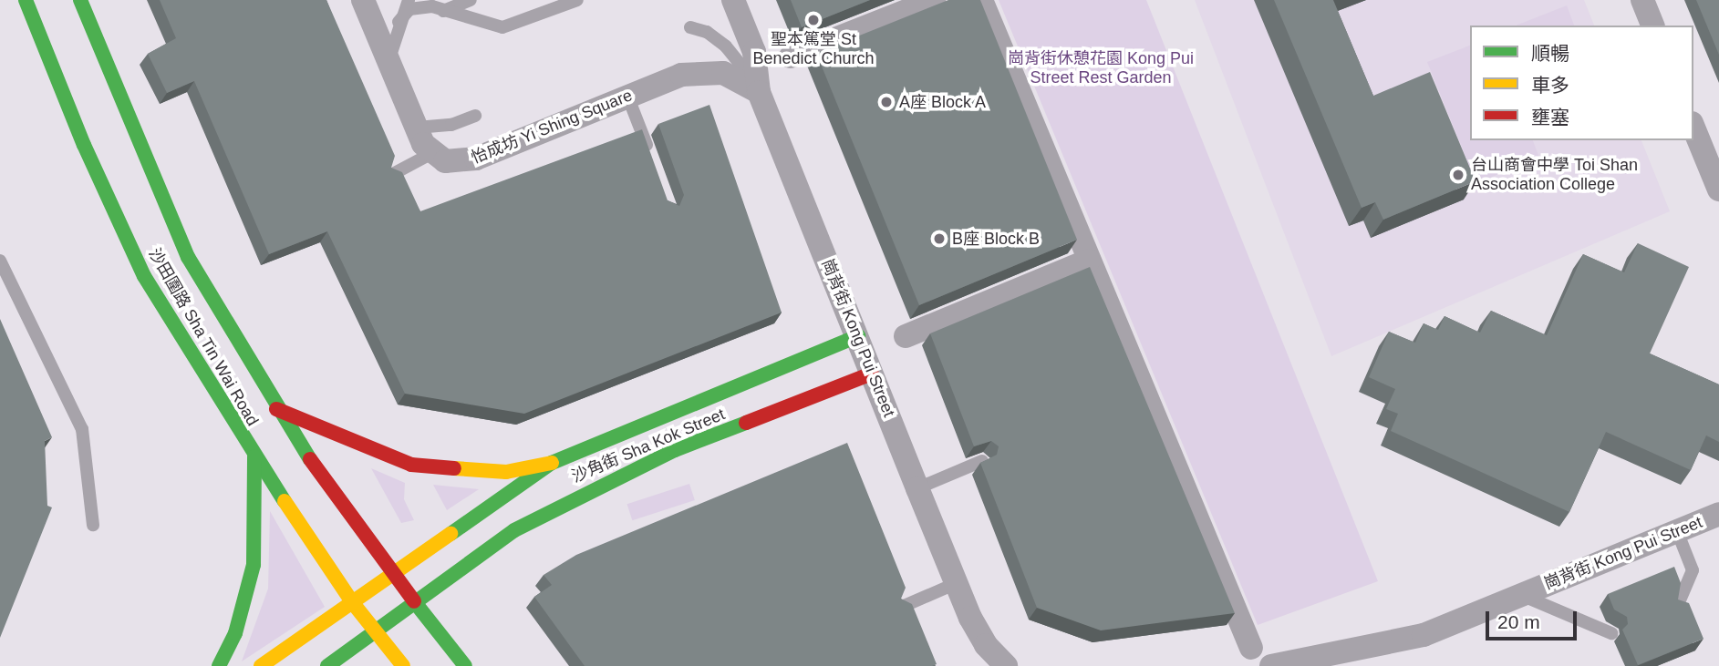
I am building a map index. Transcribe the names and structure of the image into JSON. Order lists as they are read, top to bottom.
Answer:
{
  "streets": {
    "main road": ["沙田圍路 Sha Tin Wai Road", "沙角街 Sha Kok Street"],
    "street": ["怡成坊 Yi Shing Square", "崗背街 Kong Pui Street"]
  },
  "crossings": [
    ["怡成坊 Yi Shing Square", "崗背街 Kong Pui Street"],
    ["沙田圍路 Sha Tin Wai Road", "沙角街 Sha Kok Street"],
    ["崗背街 Kong Pui Street", "沙角街 Sha Kok Street"]
  ],
  "parks": ["崗背街休憩花園 Kong Pui Street Rest Garden"],
  "places": [
    "聖本篤堂 St Benedict Church",
    "A座 Block A",
    "台山商會中學 Toi Shan Association College",
    "B座 Block B"
  ],
  "legend": ["順暢", "車多", "壅塞"],
  "scale_bar": "20 m"
}
